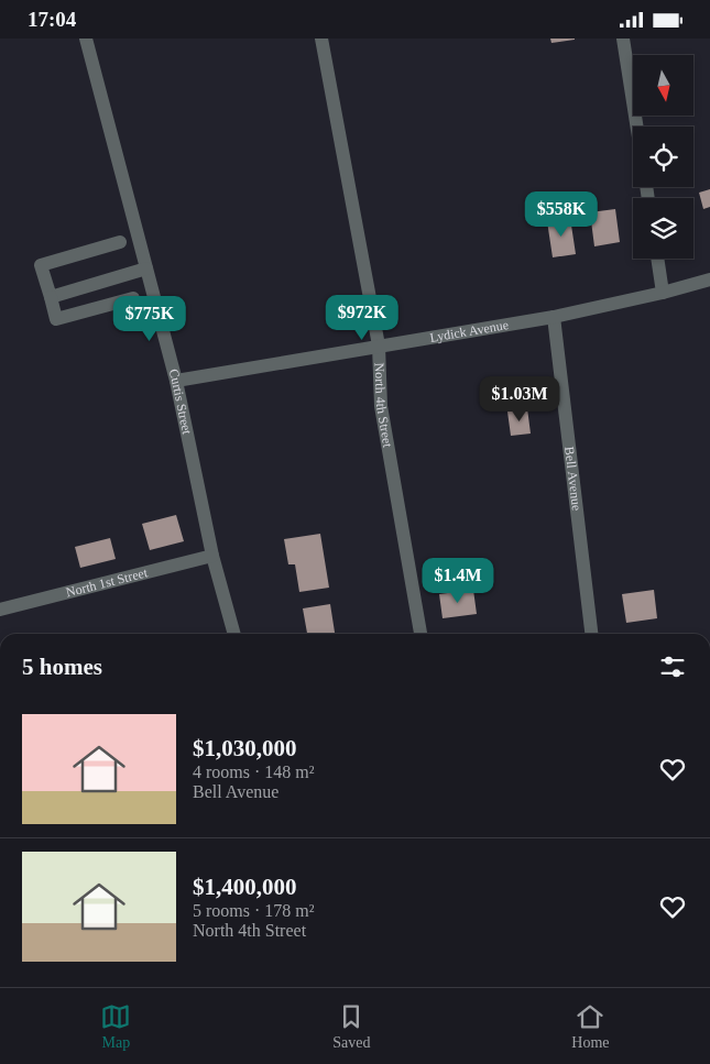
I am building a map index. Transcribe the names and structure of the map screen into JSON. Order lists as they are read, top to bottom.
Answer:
{
  "streets": {
    "street": [
      "Lydick Avenue",
      "Curtis Street",
      "North 4th Street",
      "Bell Avenue",
      "North 1st Street"
    ]
  },
  "crossings": [
    ["Lydick Avenue", "Curtis Street"],
    ["Lydick Avenue", "North 4th Street"],
    ["Lydick Avenue", "Bell Avenue"],
    ["Curtis Street", "North 1st Street"]
  ],
  "north": "bottom",
  "page": {
    "status": "17:04",
    "price": [
      "$558K",
      "$972K",
      "$775K",
      "$1.03M",
      "$1.4M"
    ],
    "heading": "5 homes",
    "list": [
      {
        "name": "$1,030,000",
        "note": "4 rooms · 148 m² · Bell Avenue"
      },
      {
        "name": "$1,400,000",
        "note": "5 rooms · 178 m² · North 4th Street"
      }
    ],
    "tabs": ["Map", "Saved", "Home"]
  }
}
